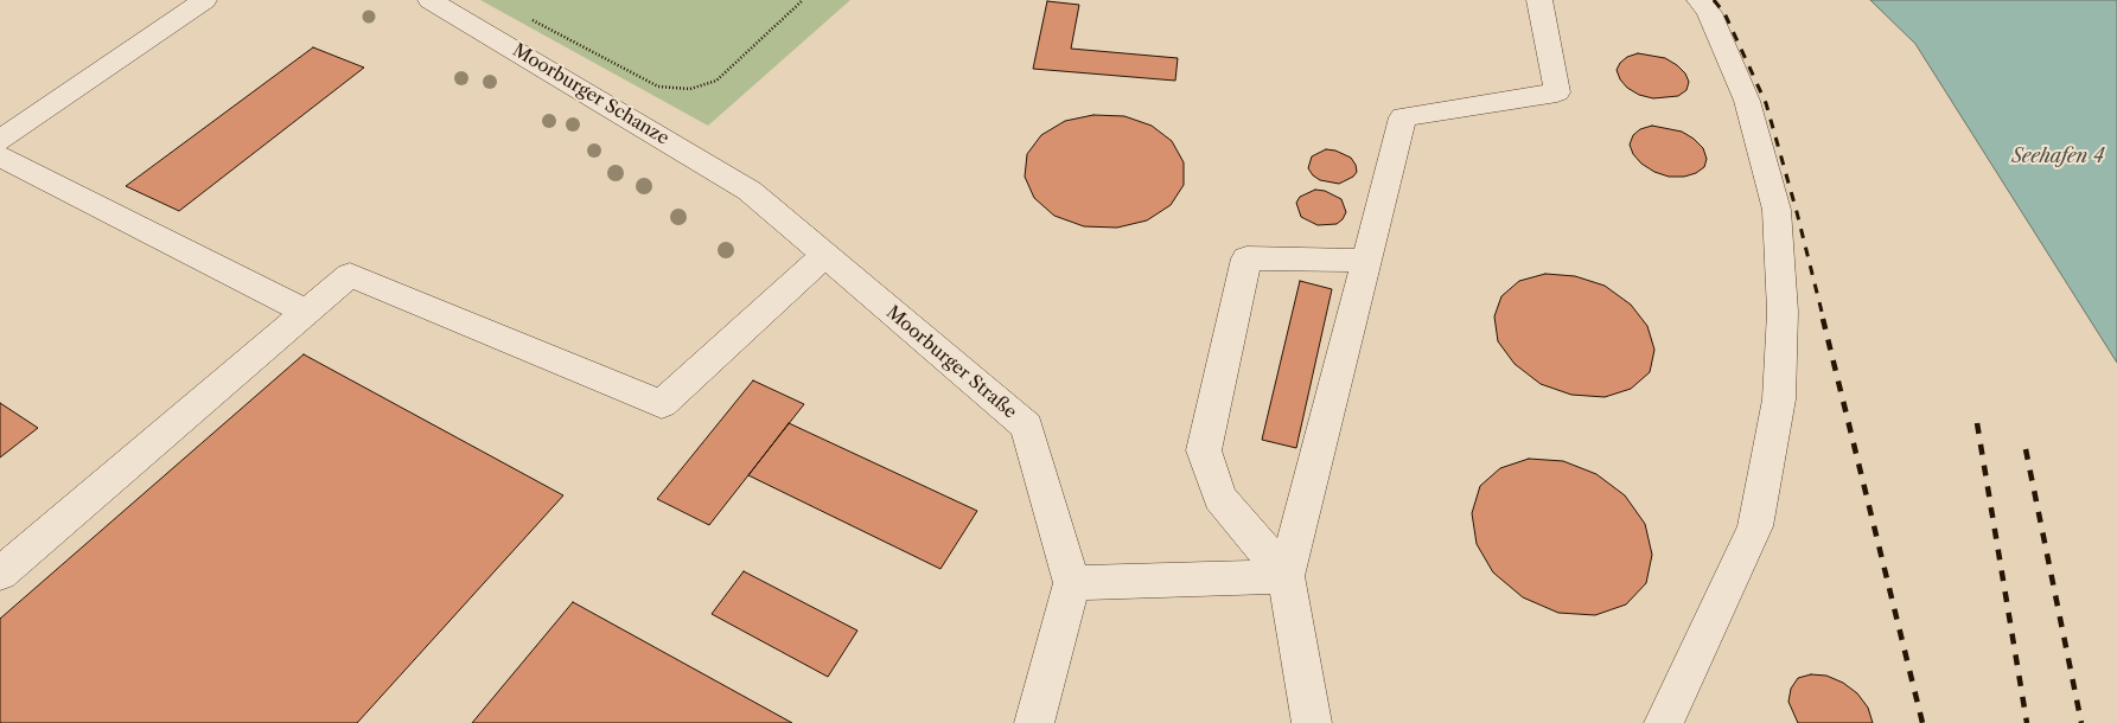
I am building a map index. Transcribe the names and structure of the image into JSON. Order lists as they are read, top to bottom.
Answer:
{
  "streets": {
    "street": ["Moorburger Schanze", "Moorburger Straße"]
  },
  "crossings": [
    ["Moorburger Schanze", "Moorburger Straße"]
  ],
  "water": ["Seehafen 4"]
}
